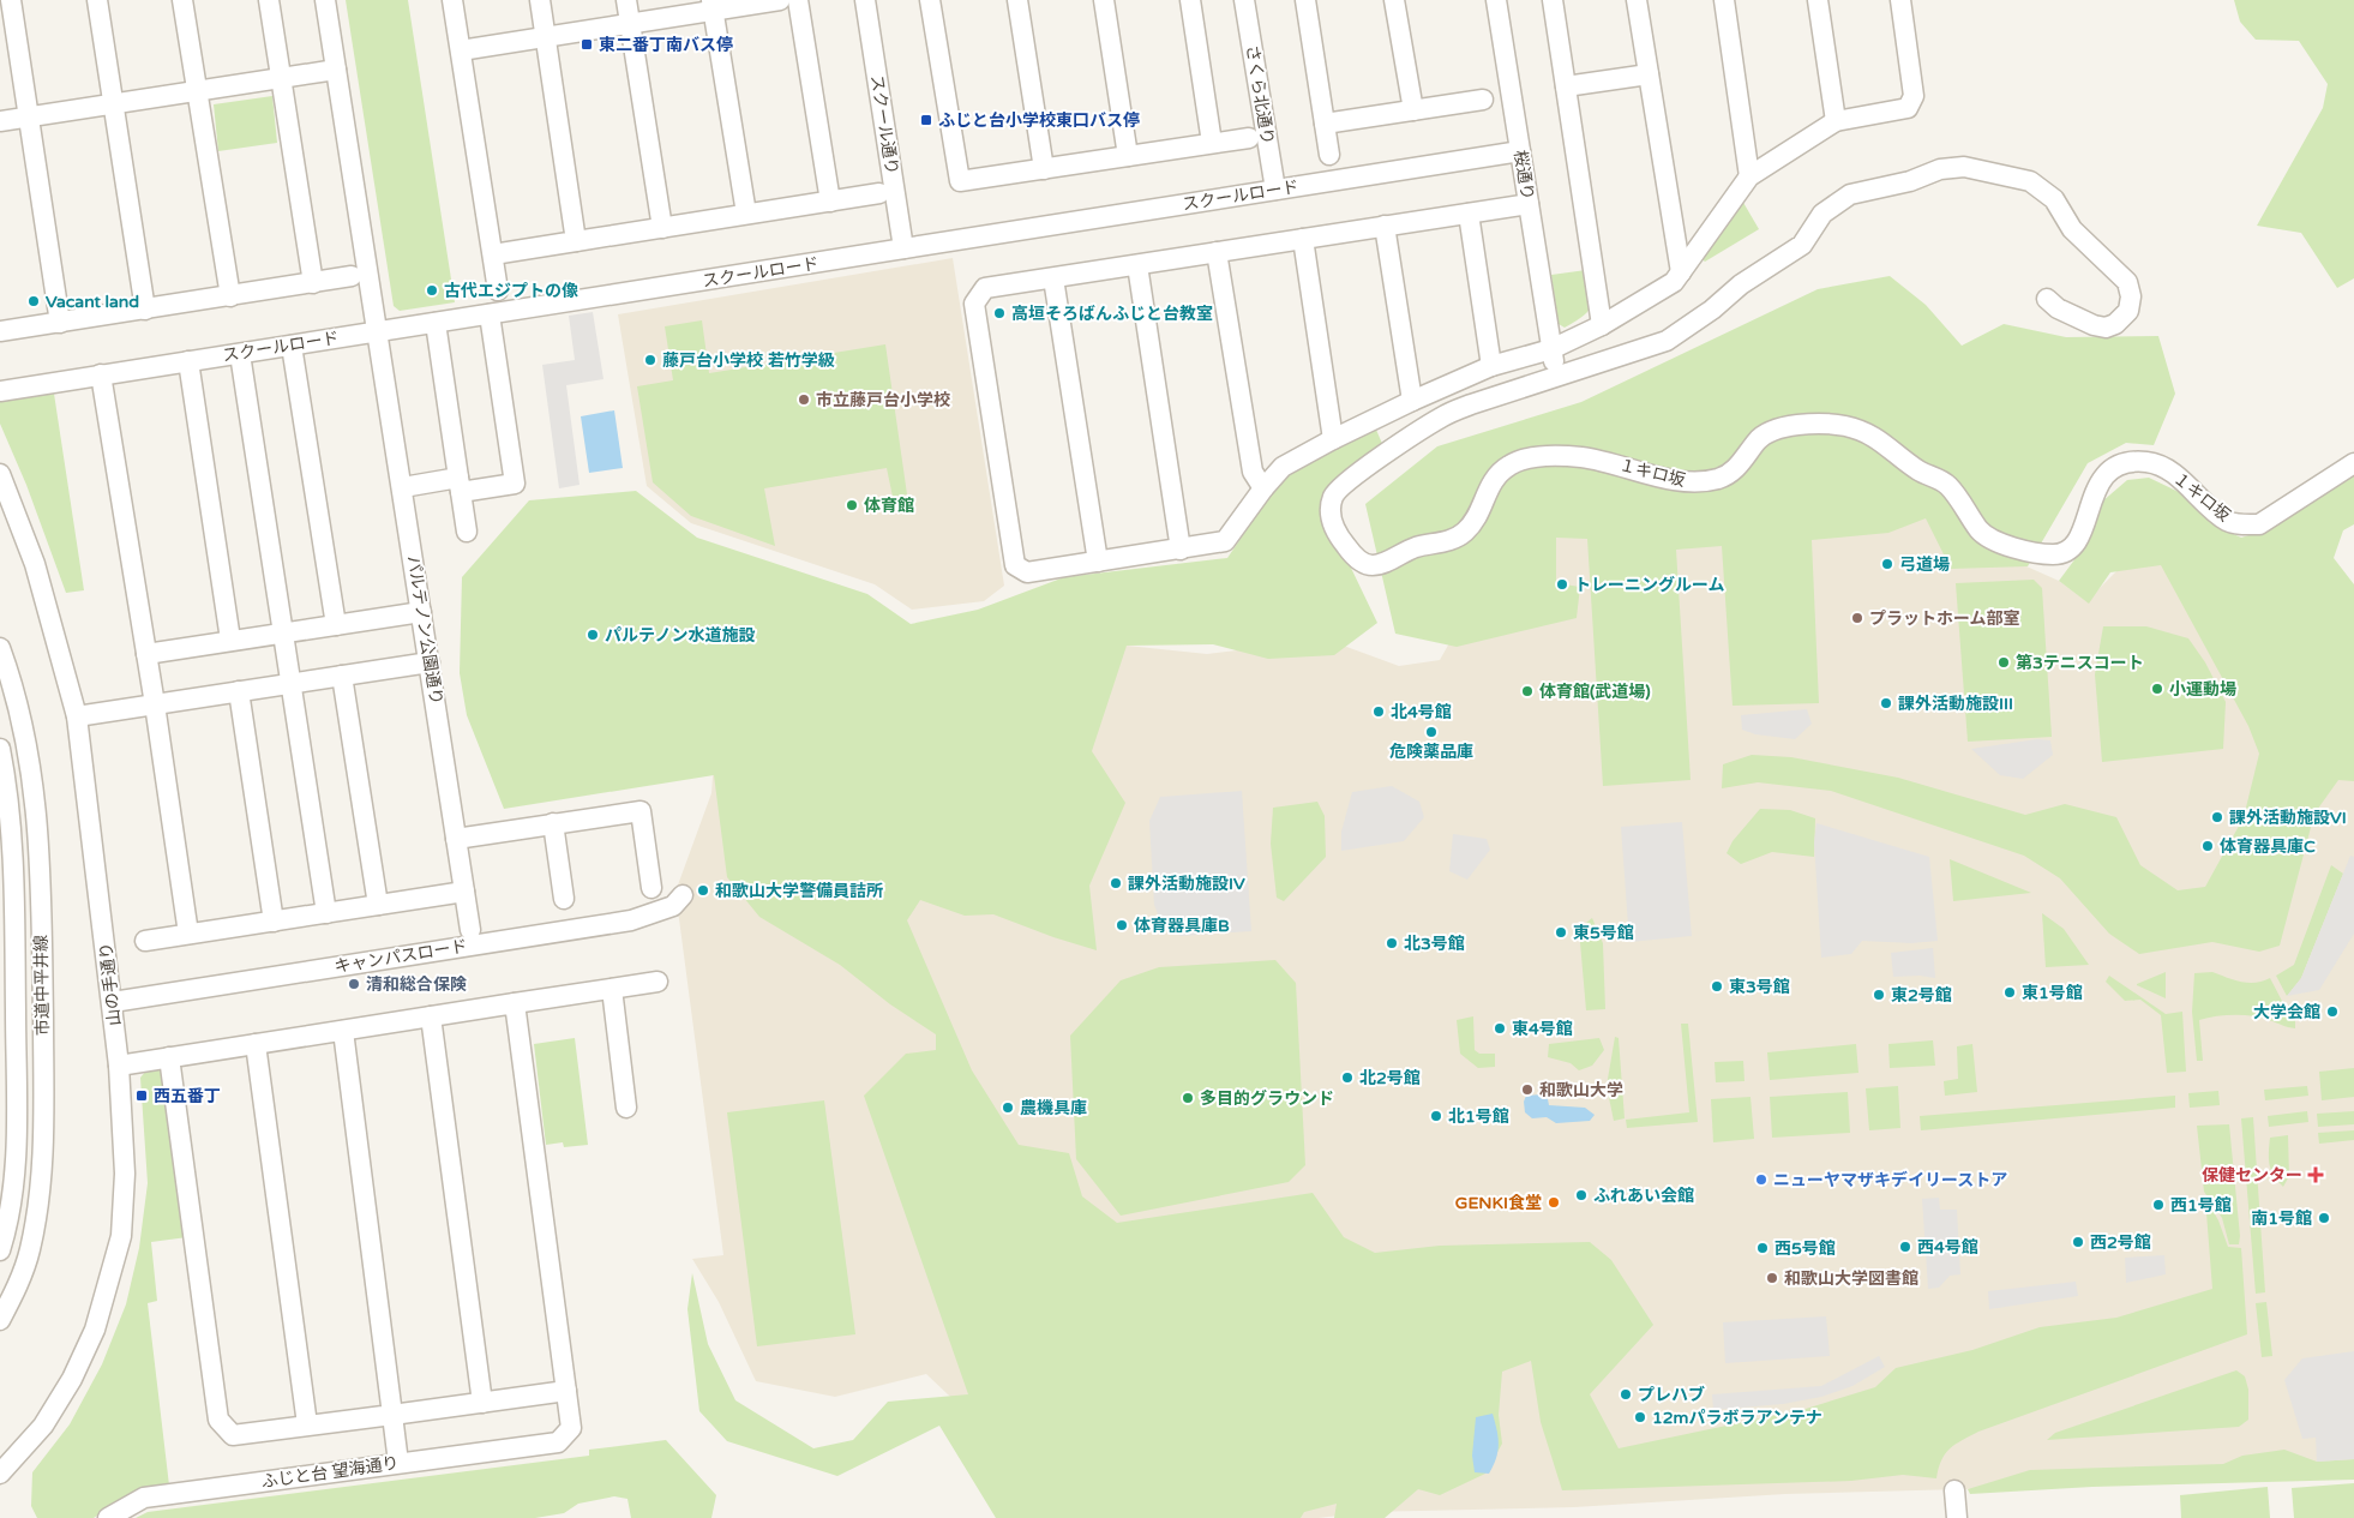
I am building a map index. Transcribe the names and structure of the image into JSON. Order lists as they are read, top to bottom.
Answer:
{
  "streets": {
    "street": [
      "さくら北通り",
      "スクール通り",
      "桜通り",
      "スクールロード",
      "１キロ坂",
      "パルテノン公園通り",
      "キャンパスロード",
      "山の手通り",
      "市道中平井線",
      "ふじと台 望海通り"
    ]
  },
  "crossings": [
    ["さくら北通り", "スクールロード"],
    ["スクール通り", "スクールロード"],
    ["桜通り", "スクールロード"],
    ["桜通り", "１キロ坂"],
    ["スクールロード", "パルテノン公園通り"],
    ["キャンパスロード", "山の手通り"]
  ],
  "places": {
    "transit": ["東二番丁南バス停", "ふじと台小学校東口バス停", "西五番丁"],
    "other": [
      "古代エジプトの像",
      "Vacant land",
      "高垣そろばんふじと台教室",
      "藤戸台小学校 若竹学級",
      "市立藤戸台小学校",
      "体育館",
      "弓道場",
      "トレーニングルーム",
      "プラットホーム部室",
      "パルテノン水道施設",
      "第3テニスコート",
      "小運動場",
      "体育館(武道場)",
      "課外活動施設III",
      "北4号館",
      "危険薬品庫",
      "課外活動施設VI",
      "体育器具庫C",
      "課外活動施設IV",
      "和歌山大学警備員詰所",
      "体育器具庫B",
      "東5号館",
      "北3号館",
      "清和総合保険",
      "東3号館",
      "東1号館",
      "東2号館",
      "大学会館",
      "東4号館",
      "北2号館",
      "和歌山大学",
      "多目的グラウンド",
      "農機具庫",
      "北1号館",
      "ニューヤマザキデイリーストア",
      "ふれあい会館",
      "GENKI食堂",
      "西1号館",
      "南1号館",
      "西2号館",
      "西4号館",
      "西5号館",
      "和歌山大学図書館",
      "プレハブ",
      "12mパラボラアンテナ"
    ],
    "health": ["保健センター"]
  }
}
